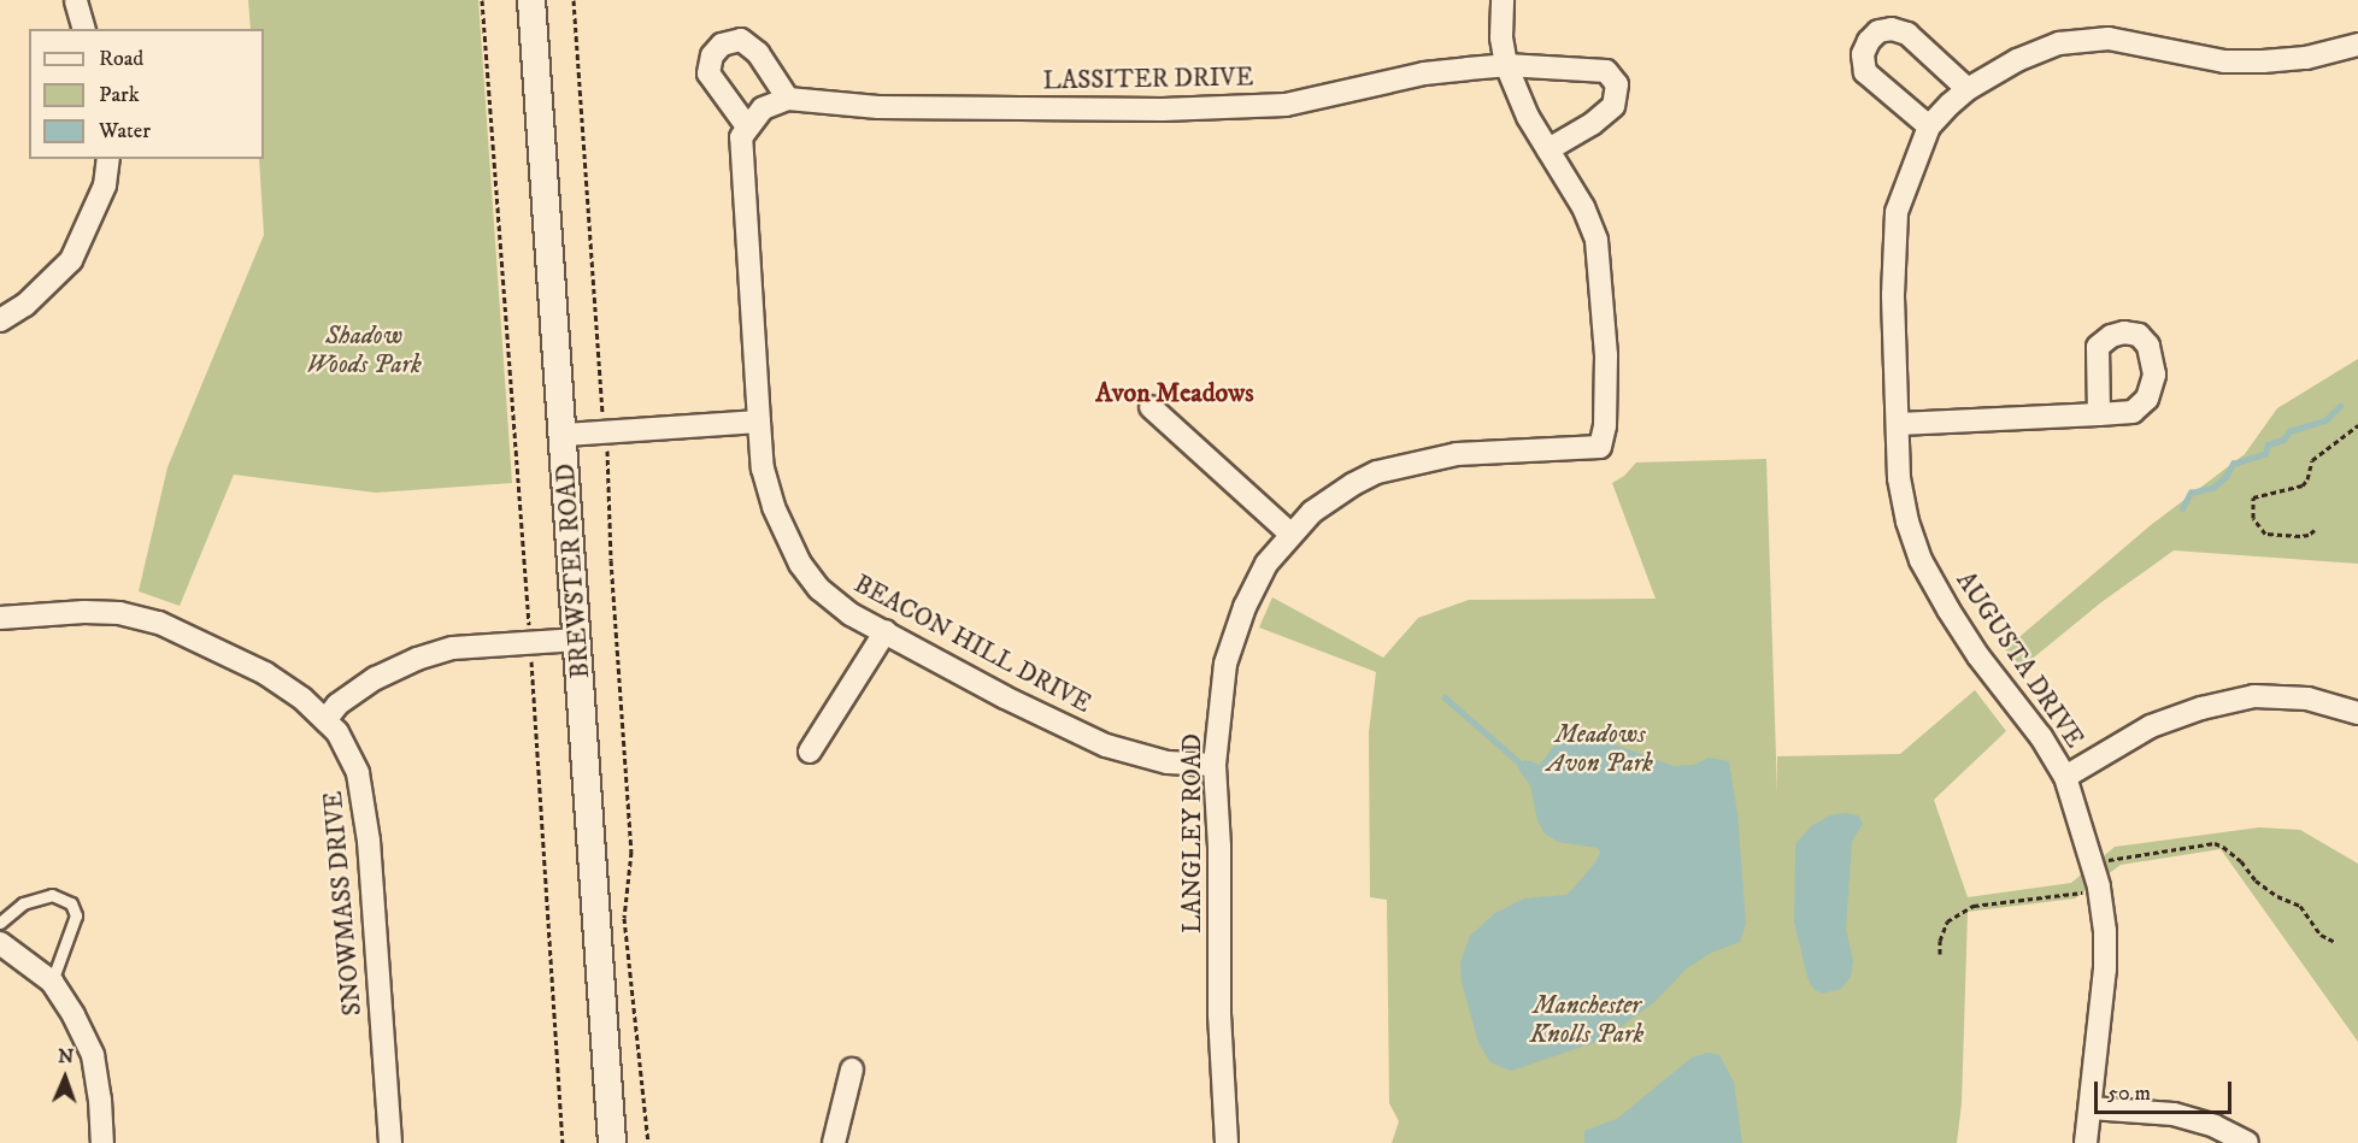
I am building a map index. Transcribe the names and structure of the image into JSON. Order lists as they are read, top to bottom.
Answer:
{
  "streets": {
    "street": [
      "LASSITER DRIVE",
      "BREWSTER ROAD",
      "BEACON HILL DRIVE",
      "AUGUSTA DRIVE",
      "LANGLEY ROAD",
      "SNOWMASS DRIVE"
    ]
  },
  "crossings": [
    ["LASSITER DRIVE", "LANGLEY ROAD"],
    ["BEACON HILL DRIVE", "LANGLEY ROAD"]
  ],
  "districts": ["Avon Meadows"],
  "parks": ["Shadow Woods Park", "Meadows Avon Park", "Manchester Knolls Park"],
  "legend": ["Road", "Park", "Water"],
  "scale_bar": "50 m",
  "north": "top"
}
